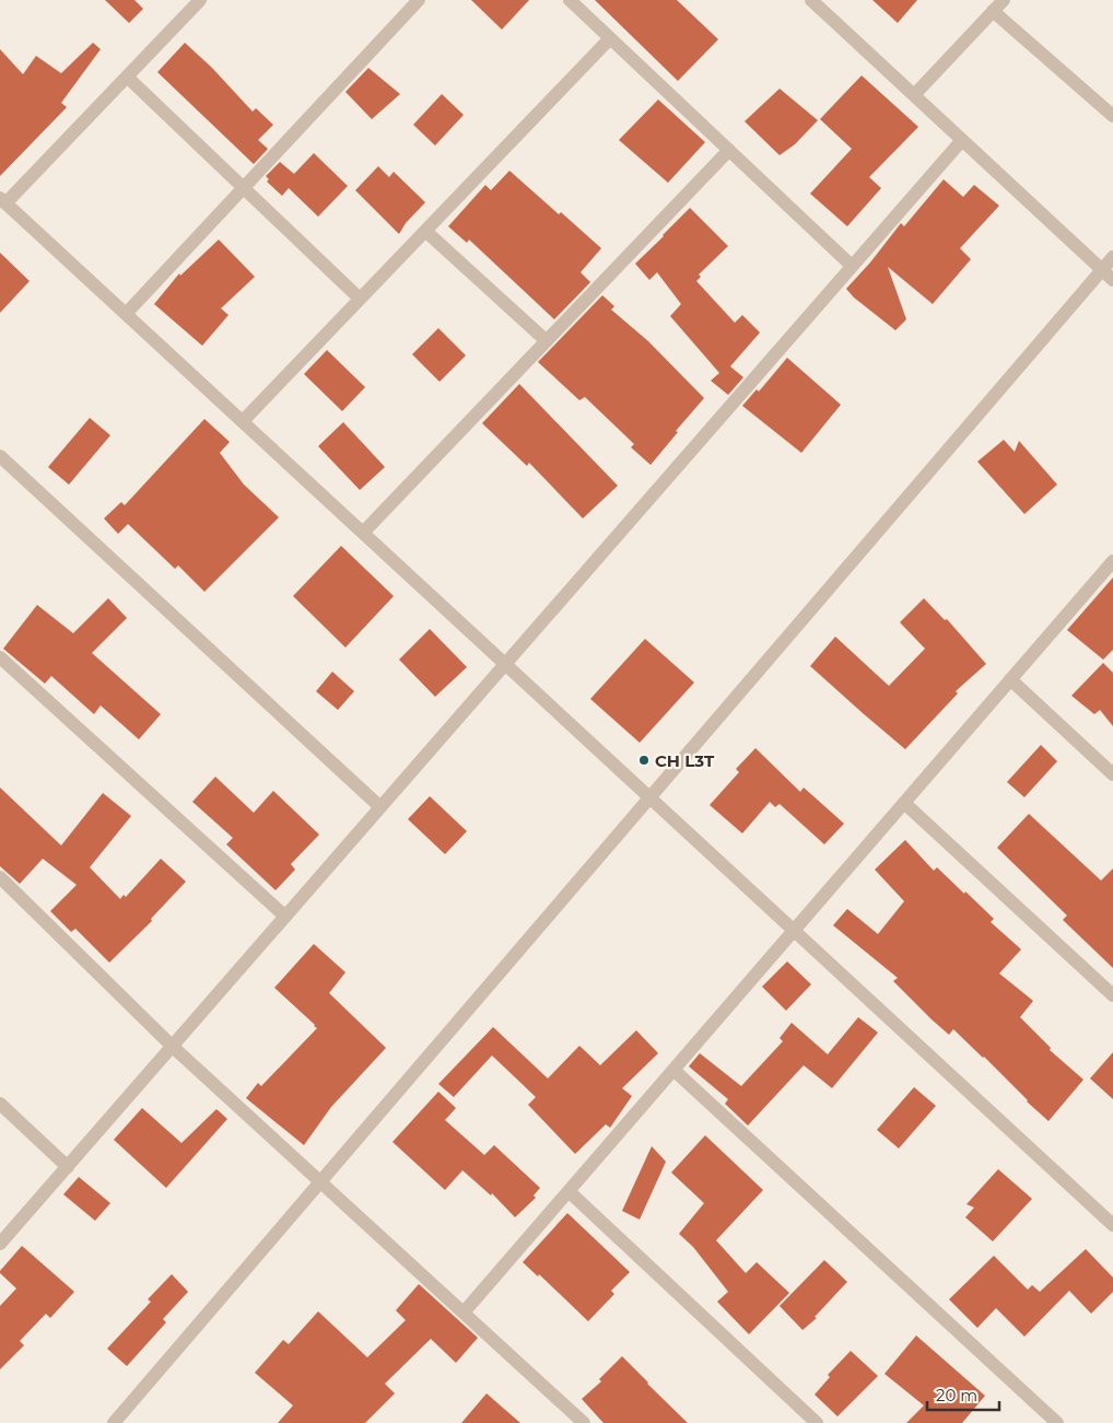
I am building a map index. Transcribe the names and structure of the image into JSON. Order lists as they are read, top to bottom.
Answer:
{
  "places": ["CH L3T"],
  "scale_bar": "20 m"
}
